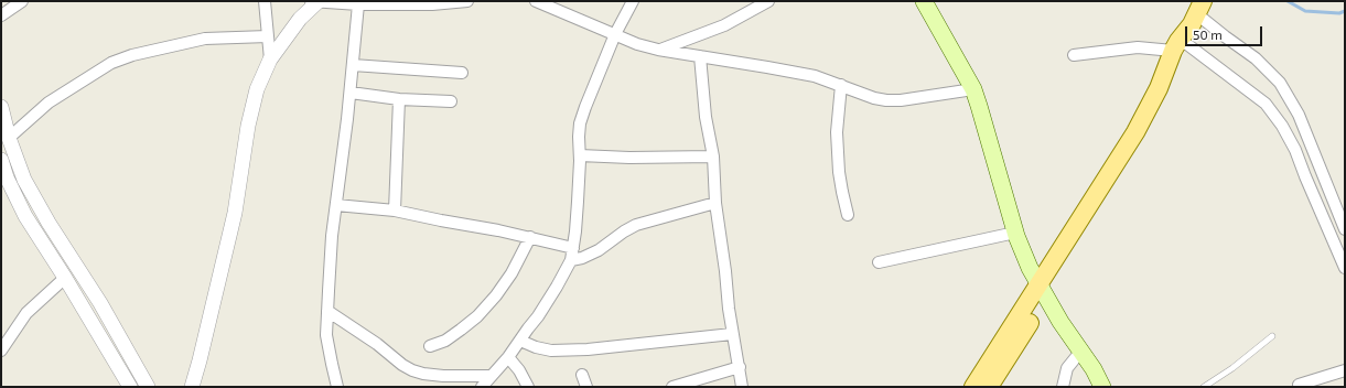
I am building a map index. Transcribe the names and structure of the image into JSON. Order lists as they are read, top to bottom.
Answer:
{
  "scale_bar": "50 m"
}
